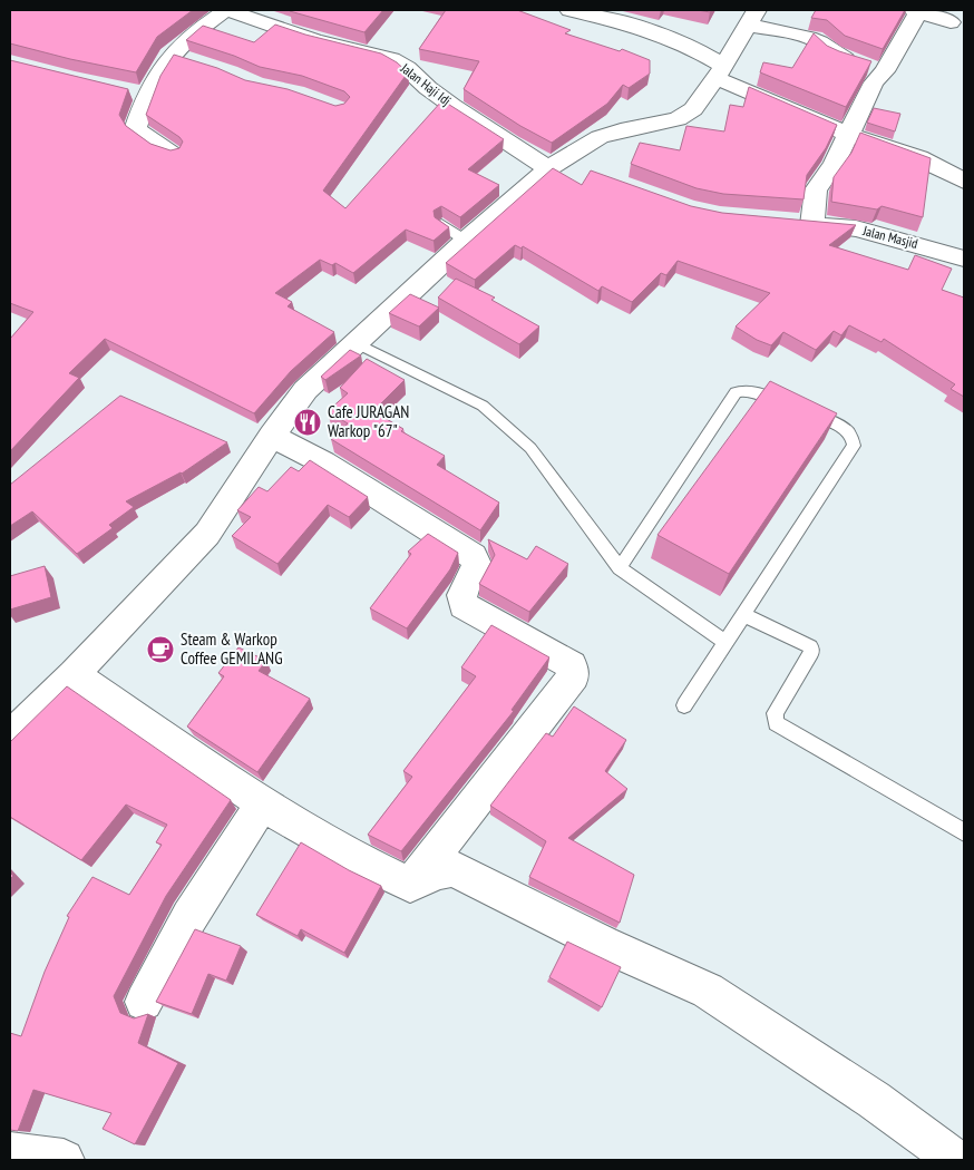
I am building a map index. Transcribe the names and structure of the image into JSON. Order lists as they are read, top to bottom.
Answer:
{
  "streets": {
    "street": ["Jalan Haji Idj", "Jalan Masjid"]
  },
  "places": {
    "restaurant": ["Cafe JURAGAN Warkop \"67\""],
    "cafe": ["Steam & Warkop Coffee GEMILANG"]
  }
}
